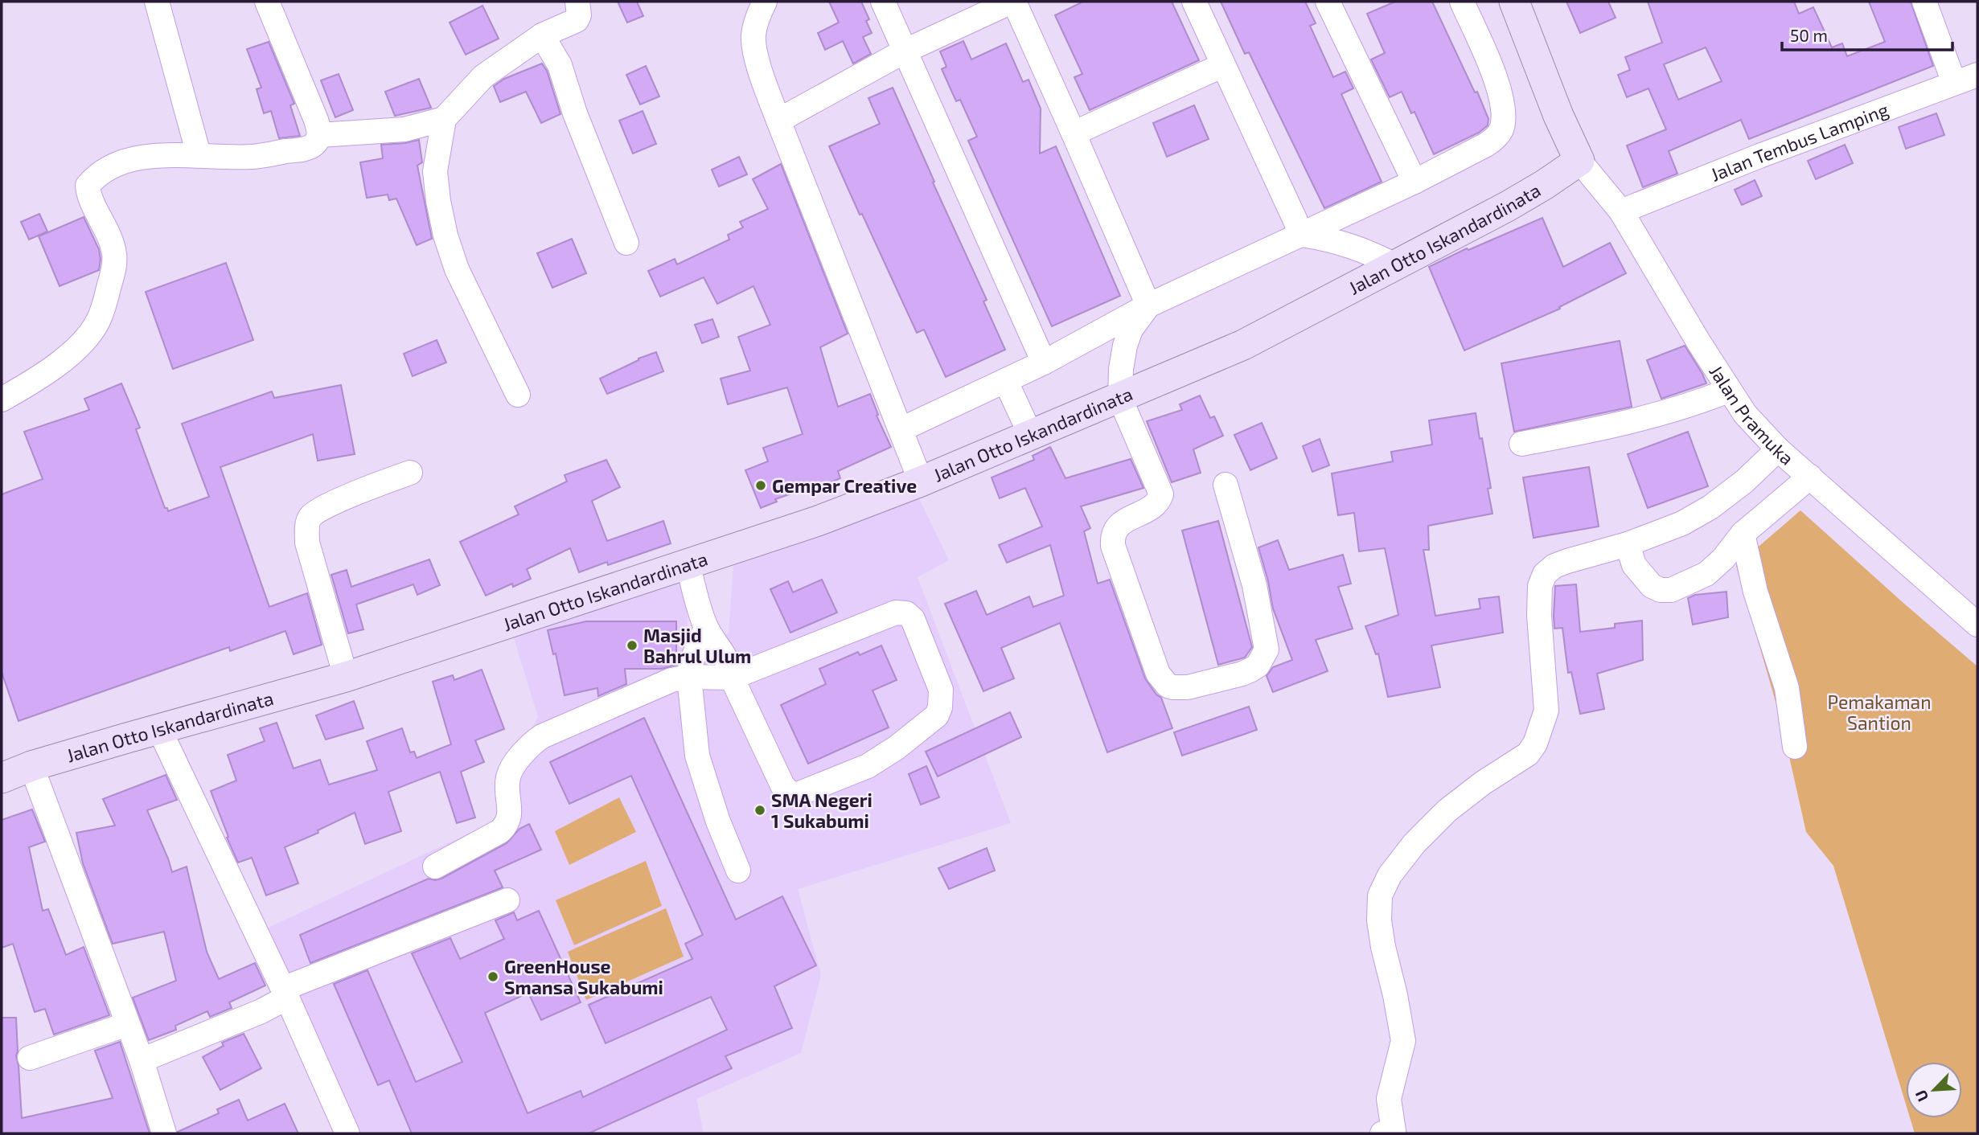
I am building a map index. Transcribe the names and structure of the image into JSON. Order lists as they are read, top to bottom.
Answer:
{
  "streets": {
    "main road": ["Jalan Otto Iskandardinata"],
    "street": ["Jalan Tembus Lamping", "Jalan Pramuka"]
  },
  "crossings": [
    ["Jalan Tembus Lamping", "Jalan Pramuka"],
    ["Jalan Otto Iskandardinata", "Jalan Pramuka"]
  ],
  "parks": ["Pemakaman Santion"],
  "places": [
    "Gempar Creative",
    "Masjid Bahrul Ulum",
    "SMA Negeri 1 Sukabumi",
    "GreenHouse Smansa Sukabumi"
  ],
  "scale_bar": "50 m",
  "north": "bottom left"
}
